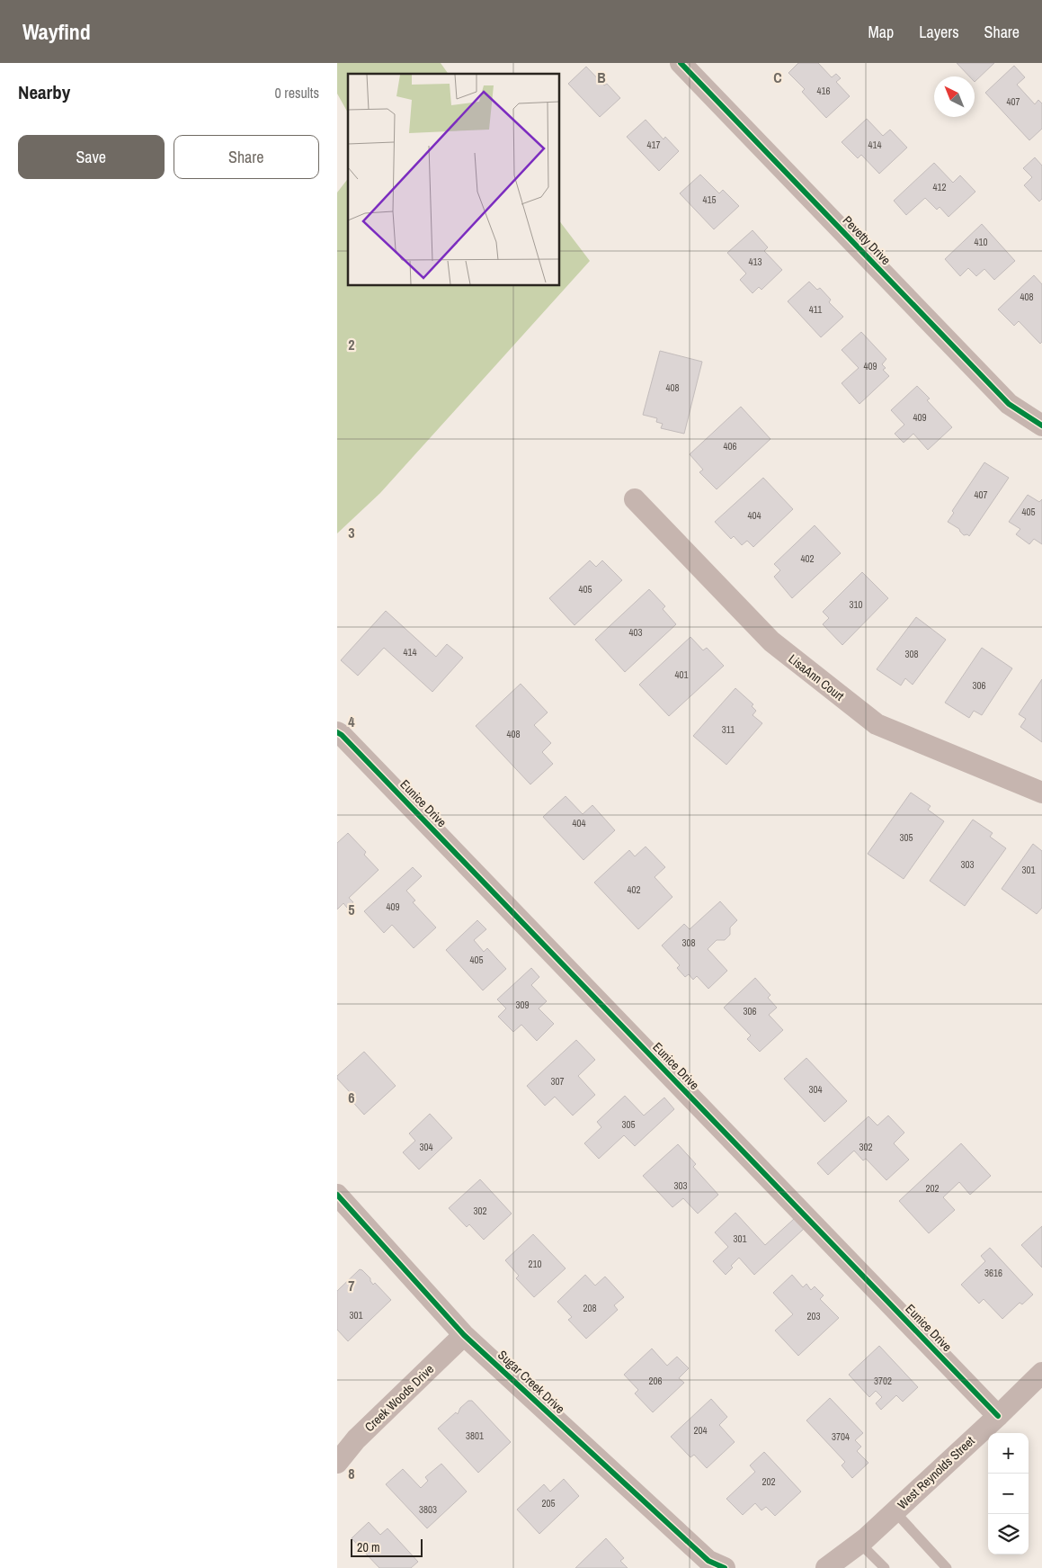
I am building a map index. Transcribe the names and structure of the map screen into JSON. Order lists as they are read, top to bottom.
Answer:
{
  "streets": {
    "street": [
      "Pevetty Drive",
      "LisaAnn Court",
      "Eunice Drive",
      "Sugar Creek Drive",
      "Creek Woods Drive",
      "West Reynolds Street"
    ]
  },
  "crossings": [
    ["Eunice Drive", "West Reynolds Street"],
    ["Sugar Creek Drive", "Creek Woods Drive"]
  ],
  "house_numbers": [
    "416",
    "407",
    "417",
    "414",
    "412",
    "415",
    "410",
    "413",
    "408",
    "411",
    "409",
    "408",
    "409",
    "406",
    "407",
    "405",
    "404",
    "402",
    "405",
    "310",
    "403",
    "414",
    "308",
    "401",
    "306",
    "311",
    "408",
    "404",
    "305",
    "303",
    "301",
    "402",
    "409",
    "308",
    "405",
    "309",
    "306",
    "307",
    "304",
    "305",
    "304",
    "302",
    "303",
    "202",
    "302",
    "301",
    "210",
    "3616",
    "208",
    "301",
    "203",
    "206",
    "3702",
    "204",
    "3801",
    "3704",
    "202",
    "205",
    "3803"
  ],
  "scale_bar": "20 m",
  "north": "top left",
  "page": {
    "header": "Wayfind",
    "nav": ["Map", "Layers", "Share"],
    "heading": ["Nearby", "0 results"],
    "buttons": ["Save", "Share"],
    "map_buttons": ["+", "−"],
    "scale": "20 m"
  },
  "grid": {
    "columns": ["B", "C"],
    "rows": [
      "2",
      "3",
      "4",
      "5",
      "6",
      "7",
      "8"
    ]
  }
}
